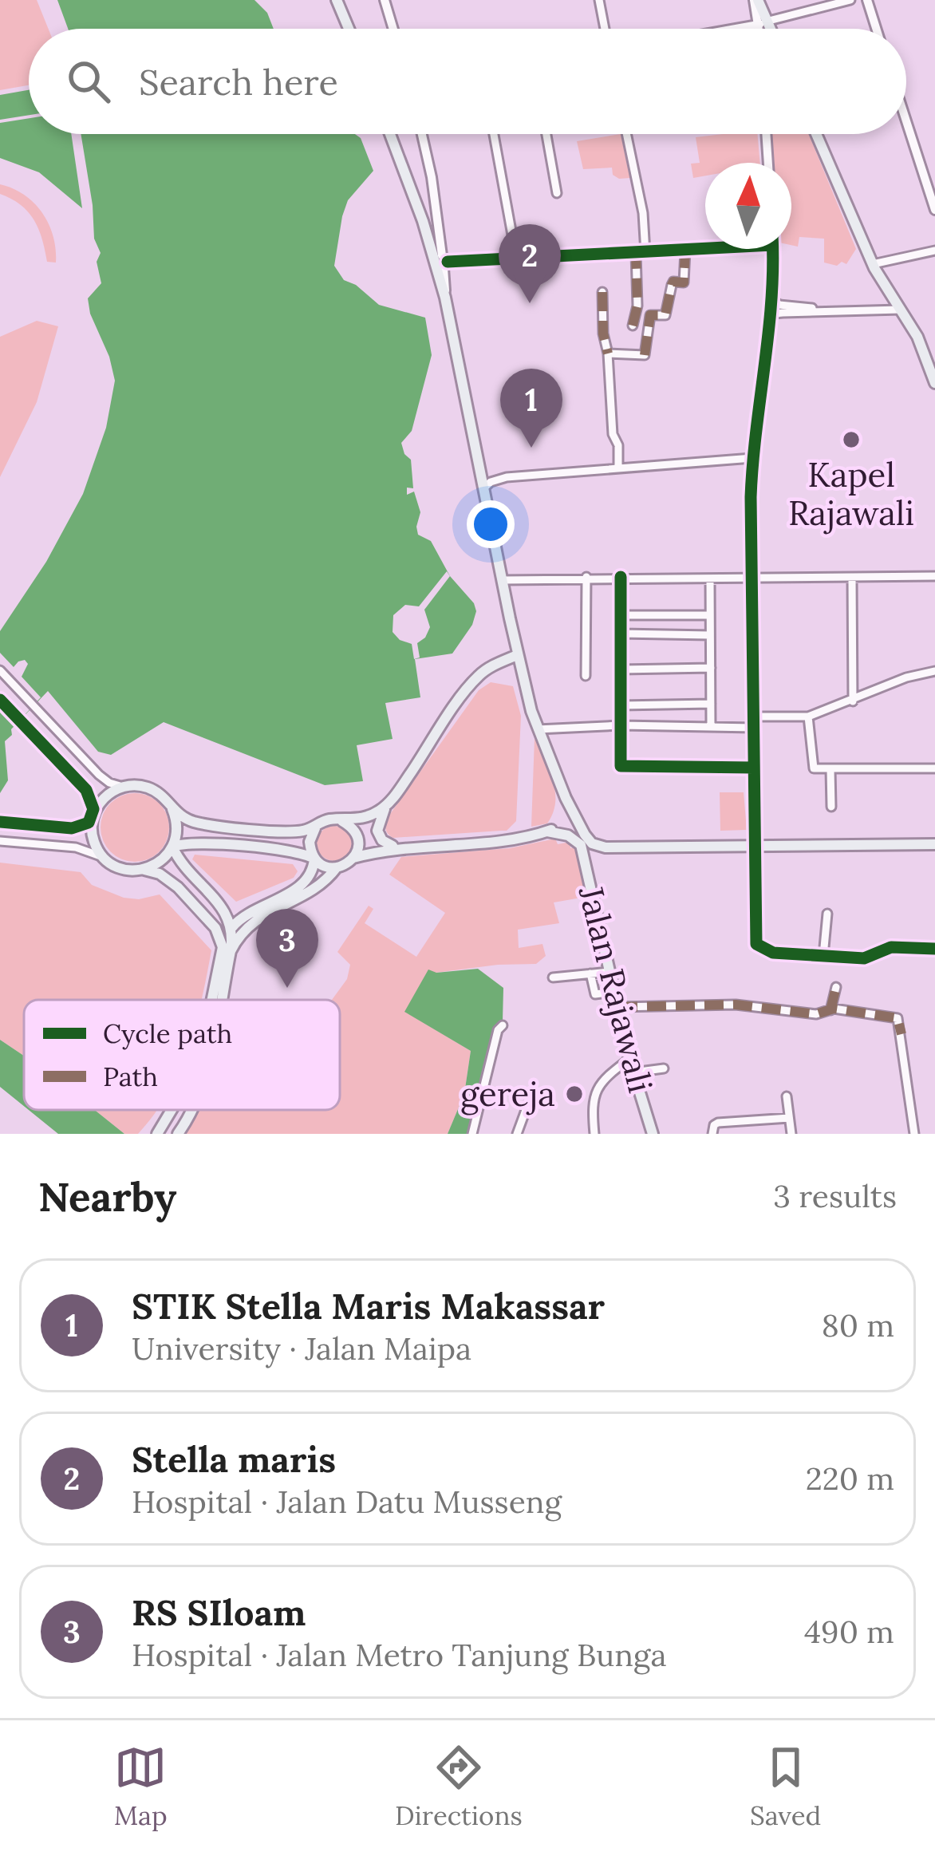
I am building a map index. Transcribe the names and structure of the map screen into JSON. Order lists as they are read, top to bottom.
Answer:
{
  "streets": {
    "main road": ["Jalan Rajawali"]
  },
  "places": ["Kapel Rajawali", "gereja"],
  "legend": ["Cycle path", "Path"],
  "north": "top",
  "page": {
    "search": "Search here",
    "pins": ["2", "1", "3"],
    "heading": ["Nearby", "3 results"],
    "list": [
      {
        "mark": "1",
        "name": "STIK Stella Maris Makassar",
        "note": "University · Jalan Maipa",
        "value": "80 m"
      },
      {
        "mark": "2",
        "name": "Stella maris",
        "note": "Hospital · Jalan Datu Musseng",
        "value": "220 m"
      },
      {
        "mark": "3",
        "name": "RS SIloam",
        "note": "Hospital · Jalan Metro Tanjung Bunga",
        "value": "490 m"
      }
    ],
    "nav": ["Map", "Directions", "Saved"]
  }
}
